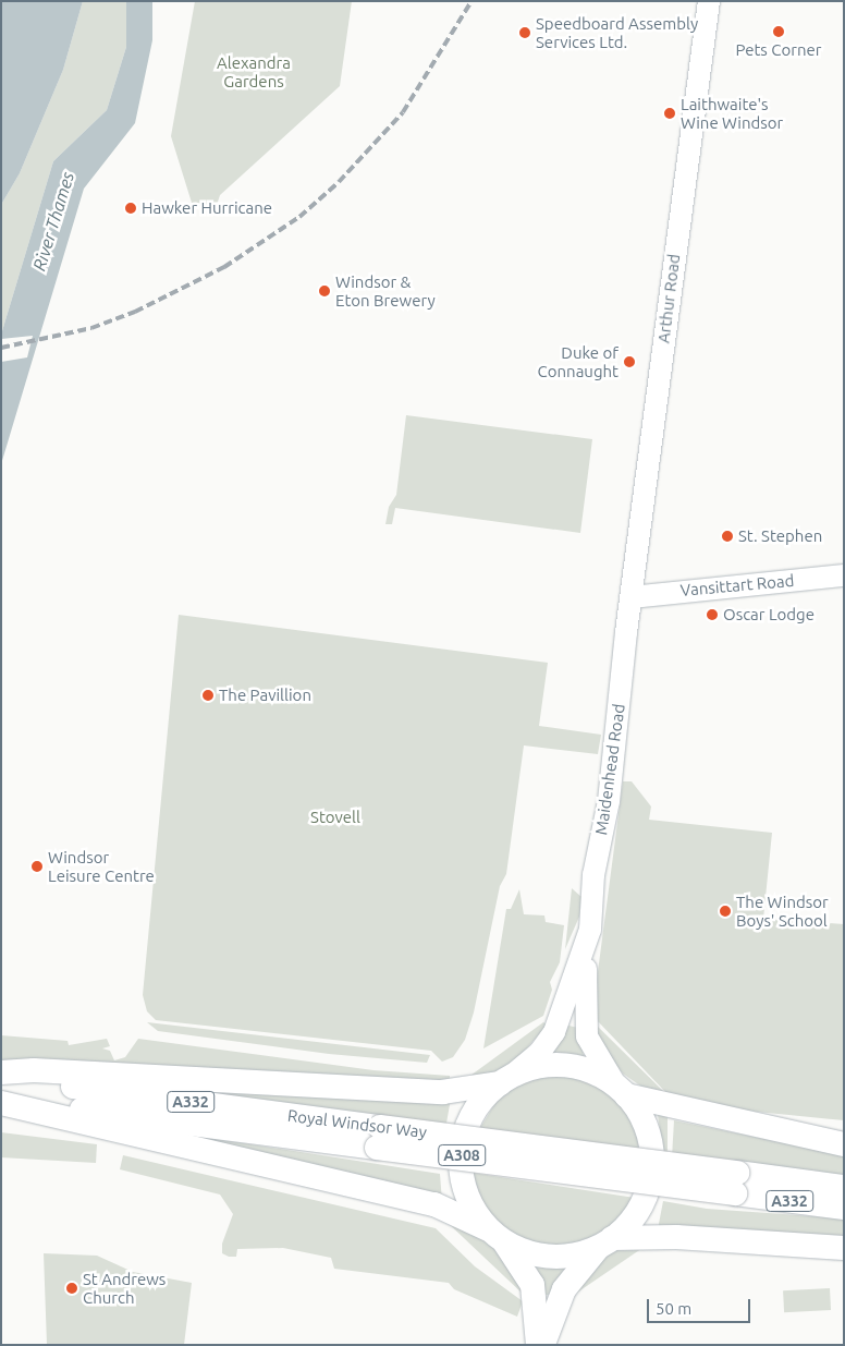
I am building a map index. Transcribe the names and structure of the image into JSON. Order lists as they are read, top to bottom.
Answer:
{
  "streets": {
    "main road": ["A332", "Royal Windsor Way", "A308"],
    "street": ["Arthur Road", "Vansittart Road", "Maidenhead Road"]
  },
  "crossings": [
    ["Arthur Road", "Vansittart Road"],
    ["Arthur Road", "Maidenhead Road"],
    ["Vansittart Road", "Maidenhead Road"],
    ["Maidenhead Road", "A308"]
  ],
  "water": ["River Thames"],
  "parks": ["Alexandra Gardens", "Stovell"],
  "places": [
    "Pets Corner",
    "Speedboard Assembly Services Ltd.",
    "Laithwaite's Wine Windsor",
    "Hawker Hurricane",
    "Windsor & Eton Brewery",
    "Duke of Connaught",
    "St. Stephen",
    "Oscar Lodge",
    "The Pavillion",
    "Windsor Leisure Centre",
    "The Windsor Boys' School",
    "St Andrews Church"
  ],
  "scale_bar": "50 m"
}
